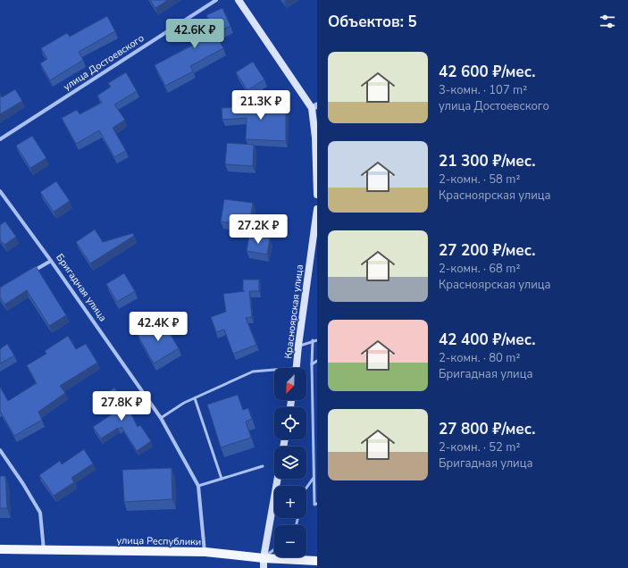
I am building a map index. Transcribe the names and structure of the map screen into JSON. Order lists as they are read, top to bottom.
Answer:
{
  "streets": {
    "main road": ["Красноярская улица", "улица Республики"],
    "street": ["улица Достоевского", "Бригадная улица"]
  },
  "crossings": [
    ["Бригадная улица", "улица Республики"]
  ],
  "north": "bottom left",
  "page": {
    "heading": "Объектов: 5",
    "price": [
      "42.6K ₽",
      "21.3K ₽",
      "27.2K ₽",
      "42.4K ₽",
      "27.8K ₽"
    ],
    "list": [
      {
        "name": "42 600 ₽/мес.",
        "note": "3-комн. · 107 m² · улица Достоевского"
      },
      {
        "name": "21 300 ₽/мес.",
        "note": "2-комн. · 58 m² · Красноярская улица"
      },
      {
        "name": "27 200 ₽/мес.",
        "note": "2-комн. · 68 m² · Красноярская улица"
      },
      {
        "name": "42 400 ₽/мес.",
        "note": "2-комн. · 80 m² · Бригадная улица"
      },
      {
        "name": "27 800 ₽/мес.",
        "note": "2-комн. · 52 m² · Бригадная улица"
      }
    ],
    "map_buttons": ["+", "−"]
  }
}
